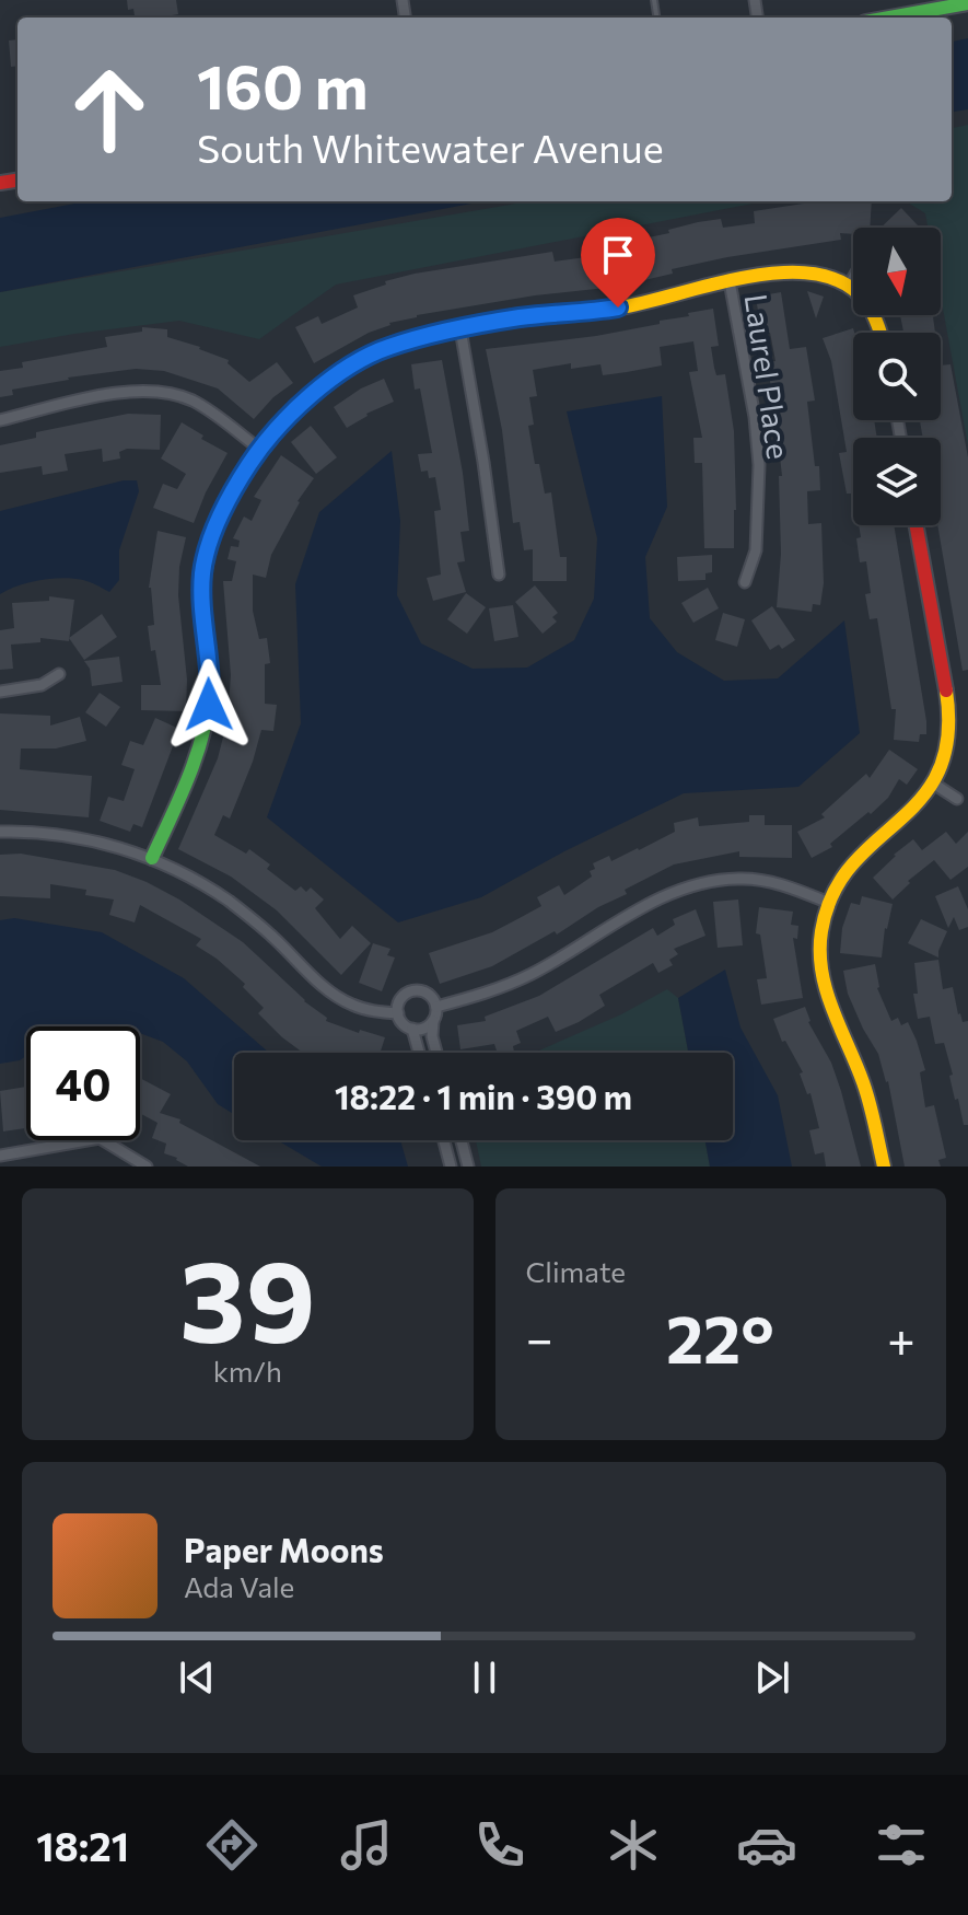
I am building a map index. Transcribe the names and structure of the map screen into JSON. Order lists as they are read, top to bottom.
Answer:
{
  "streets": {
    "street": ["Laurel Place"]
  },
  "north": "bottom",
  "page": {
    "turn": ["160 m", "South Whitewater Avenue"],
    "limit": "40",
    "trip": "18:22 · 1 min · 390 m",
    "tile": [
      ["39", "km/h"],
      "Climate"
    ],
    "heat": ["−", "22°", "+"],
    "song": ["Paper Moons", "Ada Vale"],
    "tabs": "18:21"
  }
}
